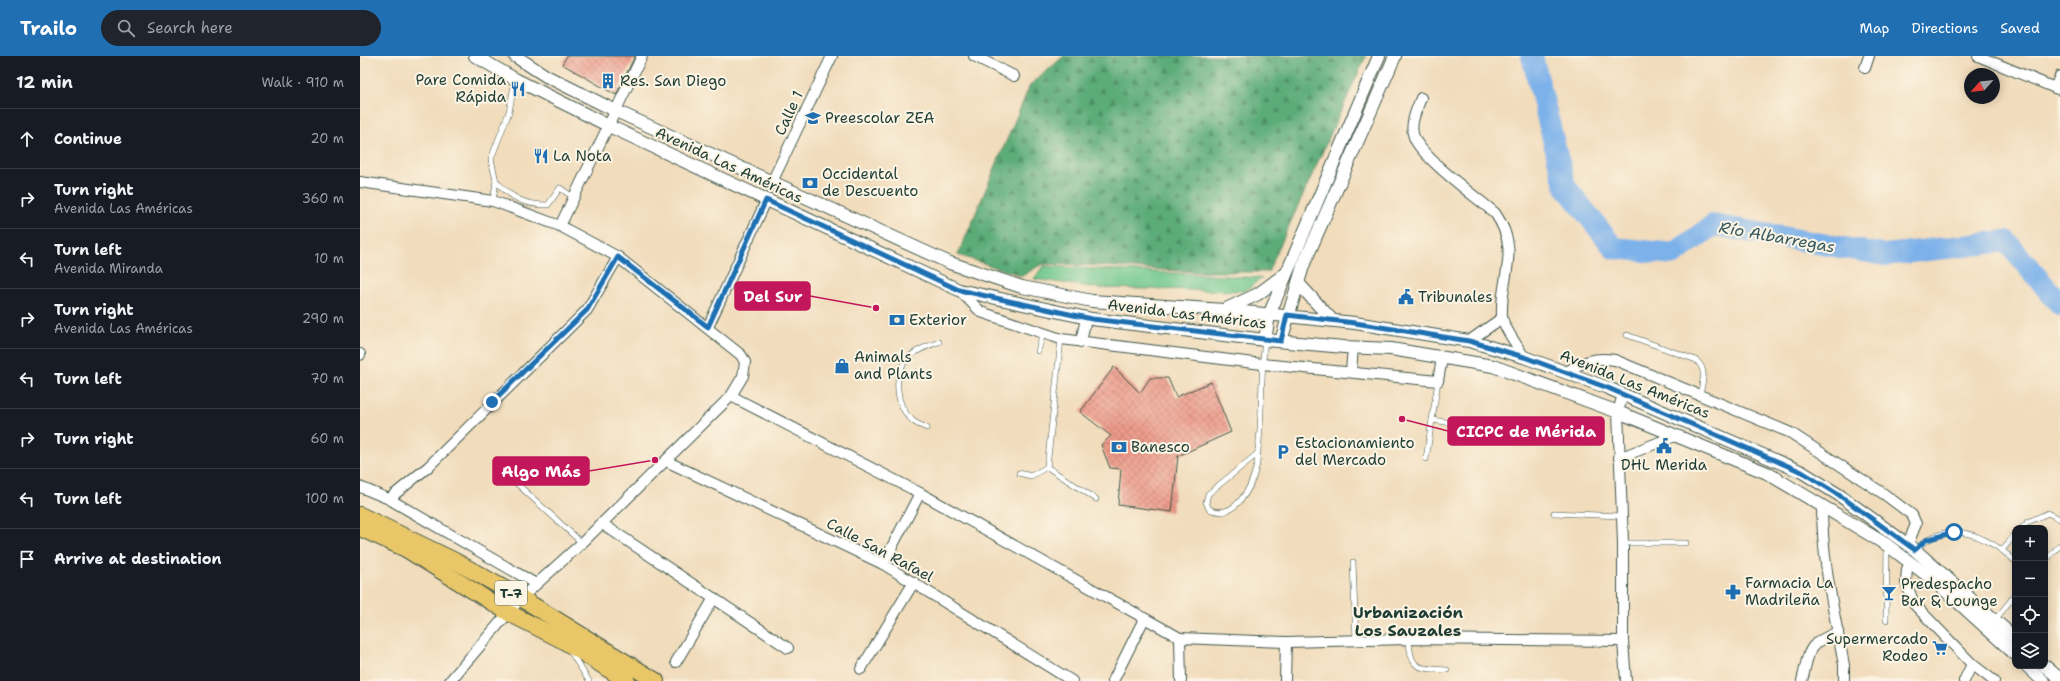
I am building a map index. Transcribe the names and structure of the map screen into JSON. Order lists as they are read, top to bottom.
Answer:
{
  "streets": {
    "highway": ["T-7"],
    "street": ["Calle 1", "Avenida Las Américas", "Calle San Rafael"]
  },
  "crossings": [
    ["Calle 1", "Avenida Las Américas"]
  ],
  "districts": ["Urbanización Los Sauzales"],
  "water": ["Río Albarregas"],
  "places": {
    "building": ["Res. San Diego"],
    "restaurant": ["Pare Comida Rápida", "La Nota"],
    "school or university": ["Preescolar ZEA"],
    "bank": ["Occidental de Descuento", "Exterior", "Banesco"],
    "public building": ["Tribunales", "DHL Merida"],
    "other": ["Del Sur", "CICPC de Mérida", "Algo Más"],
    "shop": ["Animals and Plants"],
    "parking": ["Estacionamiento del Mercado"],
    "pharmacy": ["Farmacia La Madrileña"],
    "bar": ["Predespacho Bar & Lounge"],
    "supermarket": ["Supermercado Rodeo"]
  },
  "north": "bottom left",
  "page": {
    "header": "Trailo",
    "search": "Search here",
    "nav": ["Map", "Directions", "Saved"],
    "heading": ["12 min", "Walk · 910 m"],
    "list": [
      ["Continue", "20 m"],
      ["Turn right", "Avenida Las Américas", "360 m"],
      ["Turn left", "Avenida Miranda", "10 m"],
      ["Turn right", "Avenida Las Américas", "290 m"],
      ["Turn left", "70 m"],
      ["Turn right", "60 m"],
      ["Turn left", "100 m"],
      "Arrive at destination"
    ],
    "map_buttons": ["+", "−"]
  }
}
